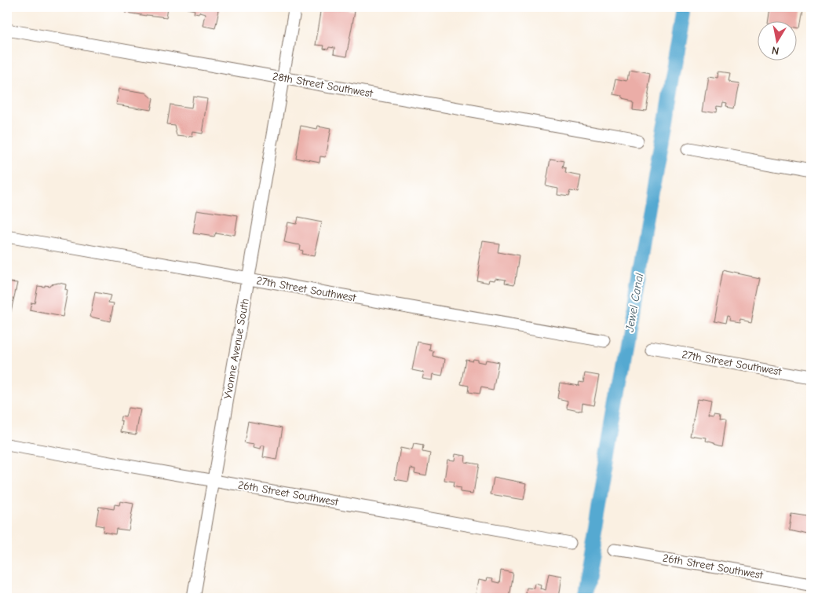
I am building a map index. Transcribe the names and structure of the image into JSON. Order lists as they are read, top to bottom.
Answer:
{
  "streets": {
    "street": [
      "28th Street Southwest",
      "27th Street Southwest",
      "Yvonne Avenue South",
      "26th Street Southwest"
    ]
  },
  "crossings": [
    ["28th Street Southwest", "Yvonne Avenue South"],
    ["27th Street Southwest", "Yvonne Avenue South"],
    ["Yvonne Avenue South", "26th Street Southwest"]
  ],
  "water": ["Jewel Canal"],
  "north": "bottom"
}
